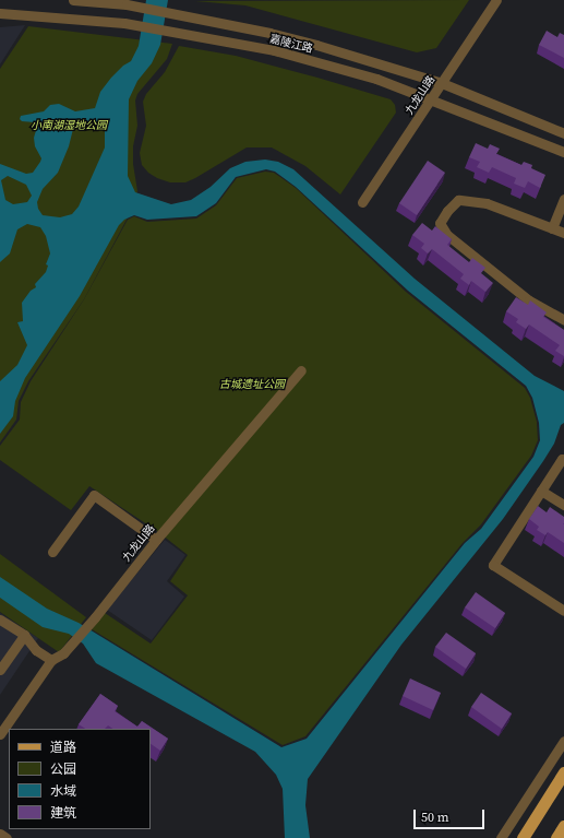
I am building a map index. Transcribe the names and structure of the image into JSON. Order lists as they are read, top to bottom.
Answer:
{
  "streets": {
    "street": ["嘉陵江路", "九龙山路"]
  },
  "crossings": [
    ["嘉陵江路", "九龙山路"]
  ],
  "parks": ["小南湖湿地公园", "古城遗址公园"],
  "legend": [
    "道路",
    "公园",
    "水域",
    "建筑"
  ],
  "scale_bar": "50 m"
}
